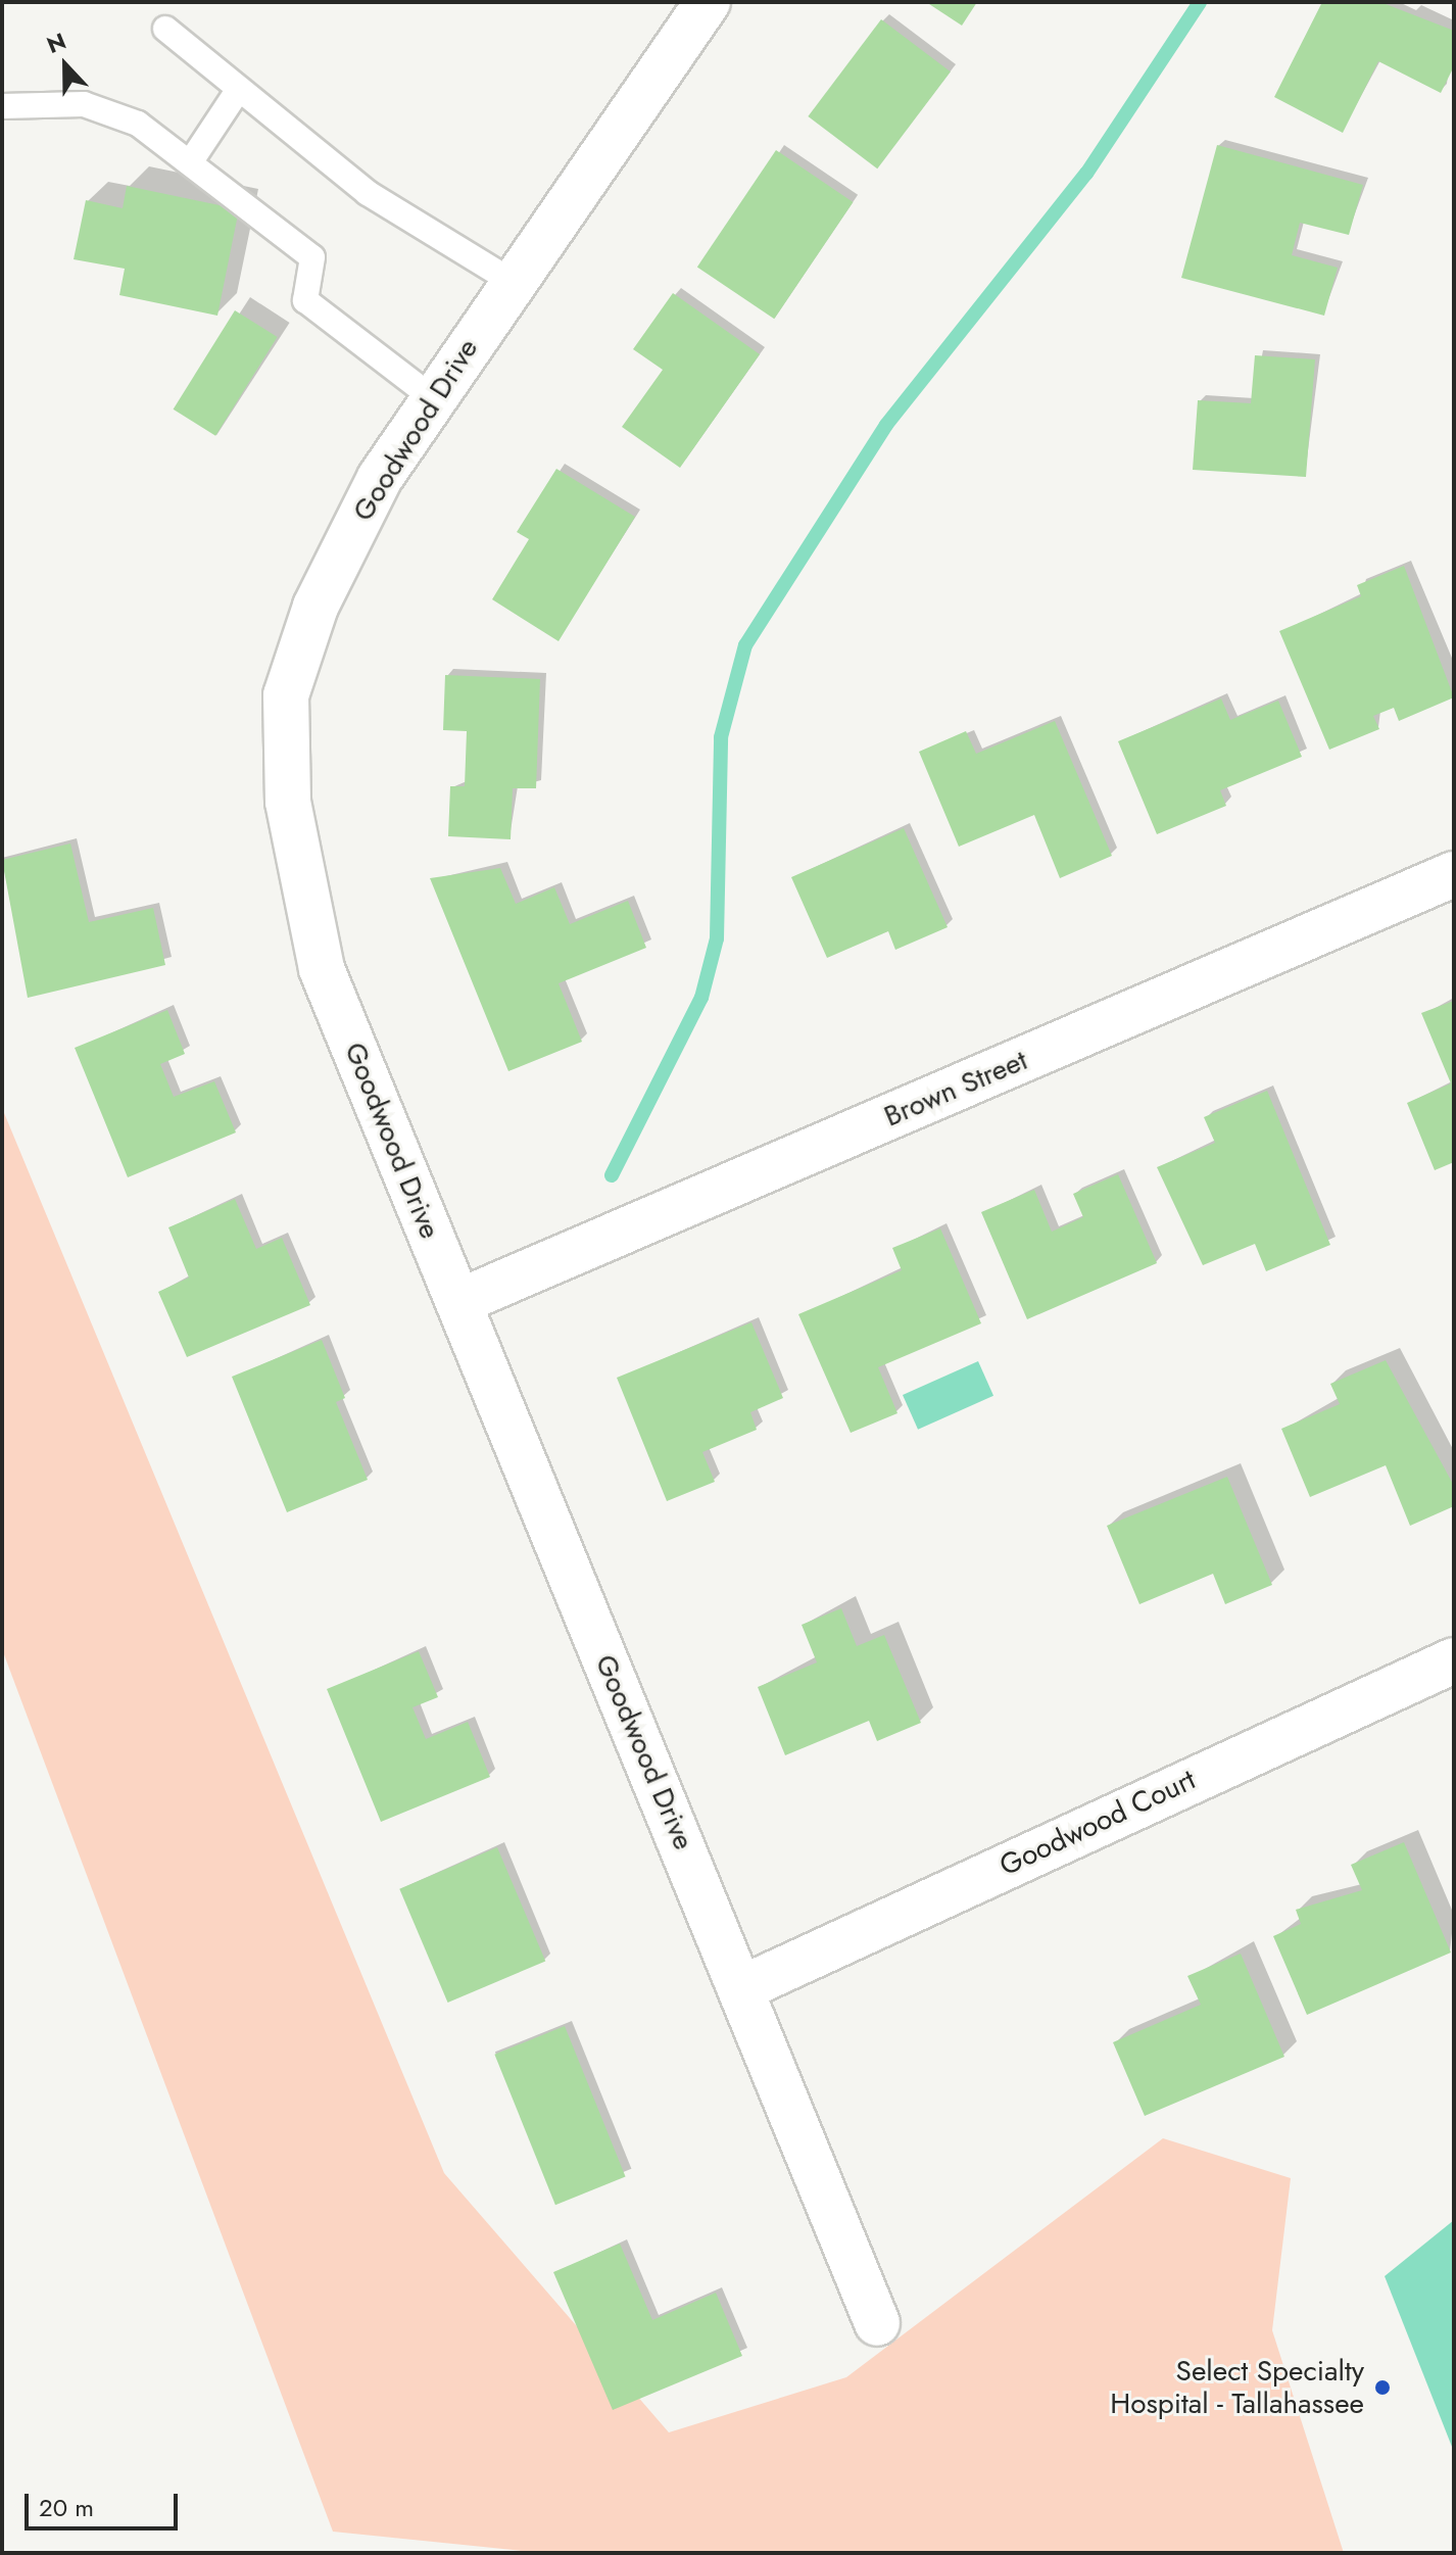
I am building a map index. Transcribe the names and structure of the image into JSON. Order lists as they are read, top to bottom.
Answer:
{
  "streets": {
    "street": ["Goodwood Drive", "Brown Street", "Goodwood Court"]
  },
  "crossings": [
    ["Goodwood Drive", "Brown Street"],
    ["Goodwood Drive", "Goodwood Court"]
  ],
  "places": ["Select Specialty Hospital - Tallahassee"],
  "scale_bar": "20 m",
  "north": "top"
}
